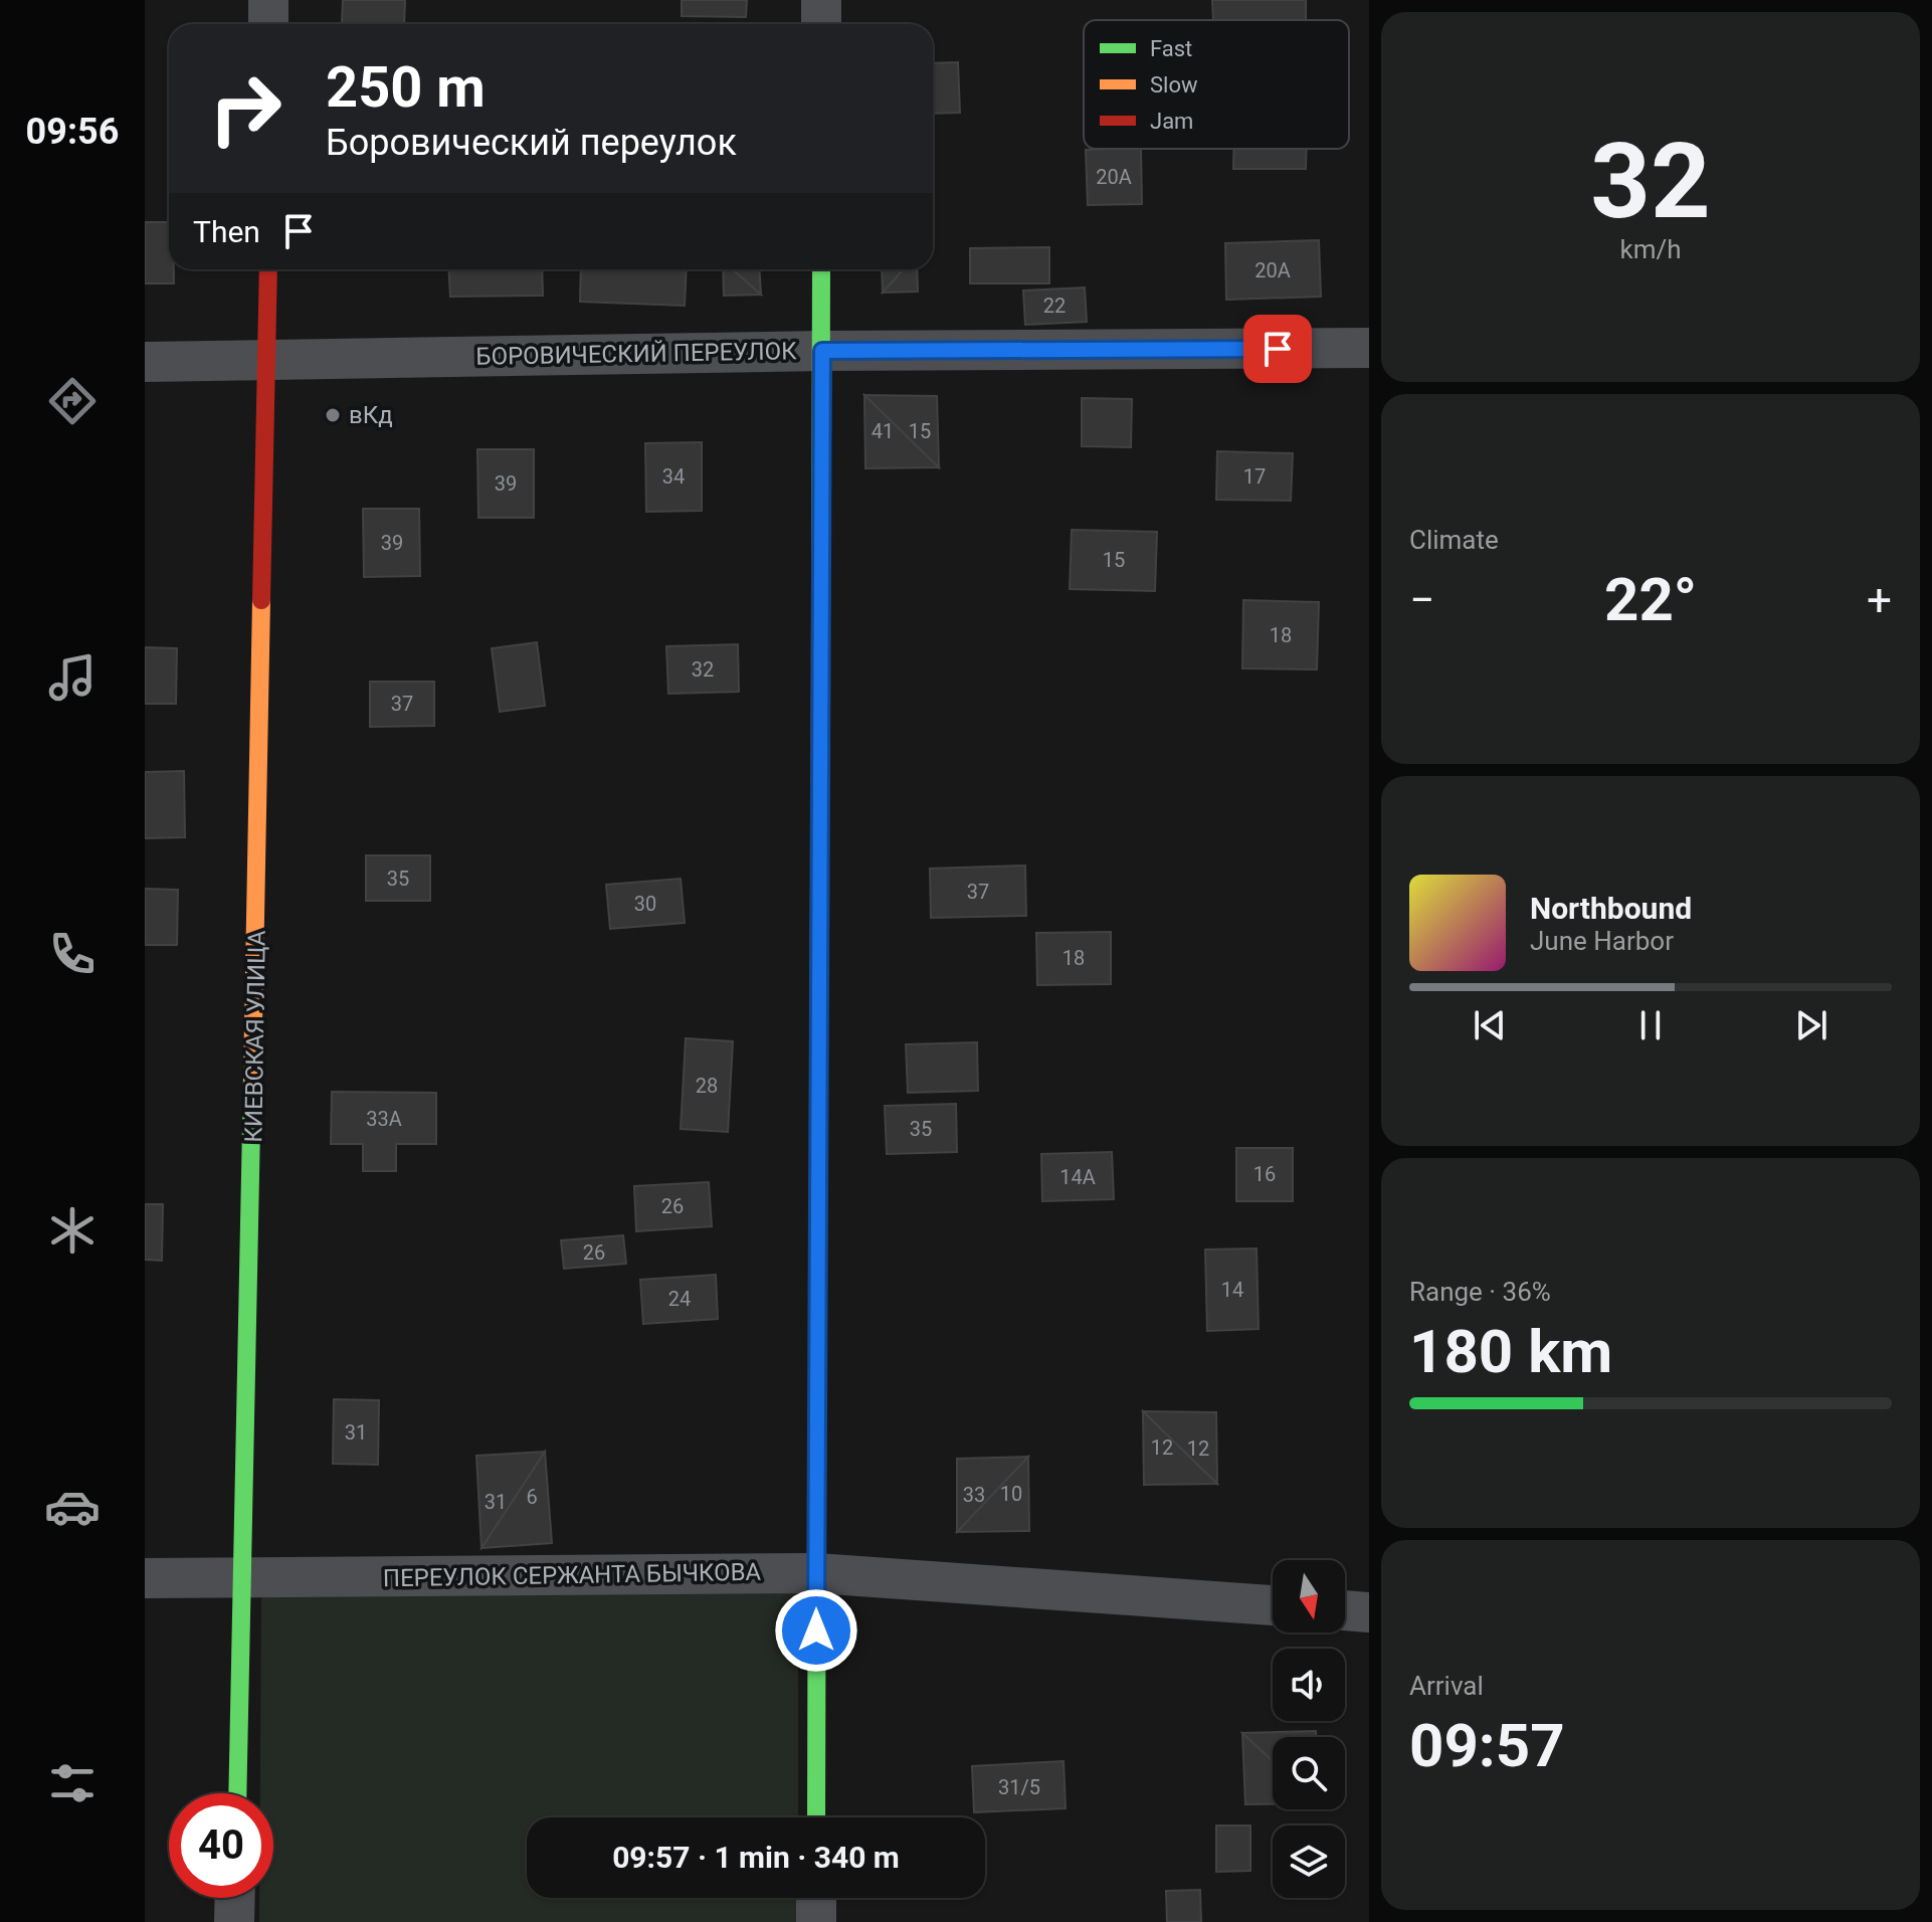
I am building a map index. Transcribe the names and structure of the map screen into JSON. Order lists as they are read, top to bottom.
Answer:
{
  "streets": {
    "street": ["БОРОВИЧЕСКИЙ ПЕРЕУЛОК", "КИЕВСКАЯ УЛИЦА", "ПЕРЕУЛОК СЕРЖАНТА БЫЧКОВА"]
  },
  "crossings": [
    ["БОРОВИЧЕСКИЙ ПЕРЕУЛОК", "КИЕВСКАЯ УЛИЦА"],
    ["КИЕВСКАЯ УЛИЦА", "ПЕРЕУЛОК СЕРЖАНТА БЫЧКОВА"]
  ],
  "places": ["вКд"],
  "house_numbers": [
    "20А",
    "20А",
    "22",
    "41",
    "15",
    "34",
    "17",
    "39",
    "39",
    "15",
    "18",
    "32",
    "37",
    "35",
    "37",
    "30",
    "18",
    "28",
    "33А",
    "35",
    "16",
    "14А",
    "26",
    "26",
    "14",
    "24",
    "31",
    "12",
    "12",
    "10",
    "33",
    "6",
    "31",
    "31/5"
  ],
  "legend": ["Fast", "Slow", "Jam"],
  "north": "bottom",
  "page": {
    "tabs": "09:56",
    "tile": [
      ["32", "km/h"],
      "Climate",
      ["Range · 36%", "180 km"],
      ["Arrival", "09:57"]
    ],
    "turn": ["250 m", "Боровический переулок"],
    "then": "Then",
    "heat": ["−", "22°", "+"],
    "song": ["Northbound", "June Harbor"],
    "limit": "40",
    "trip": "09:57 · 1 min · 340 m"
  }
}
